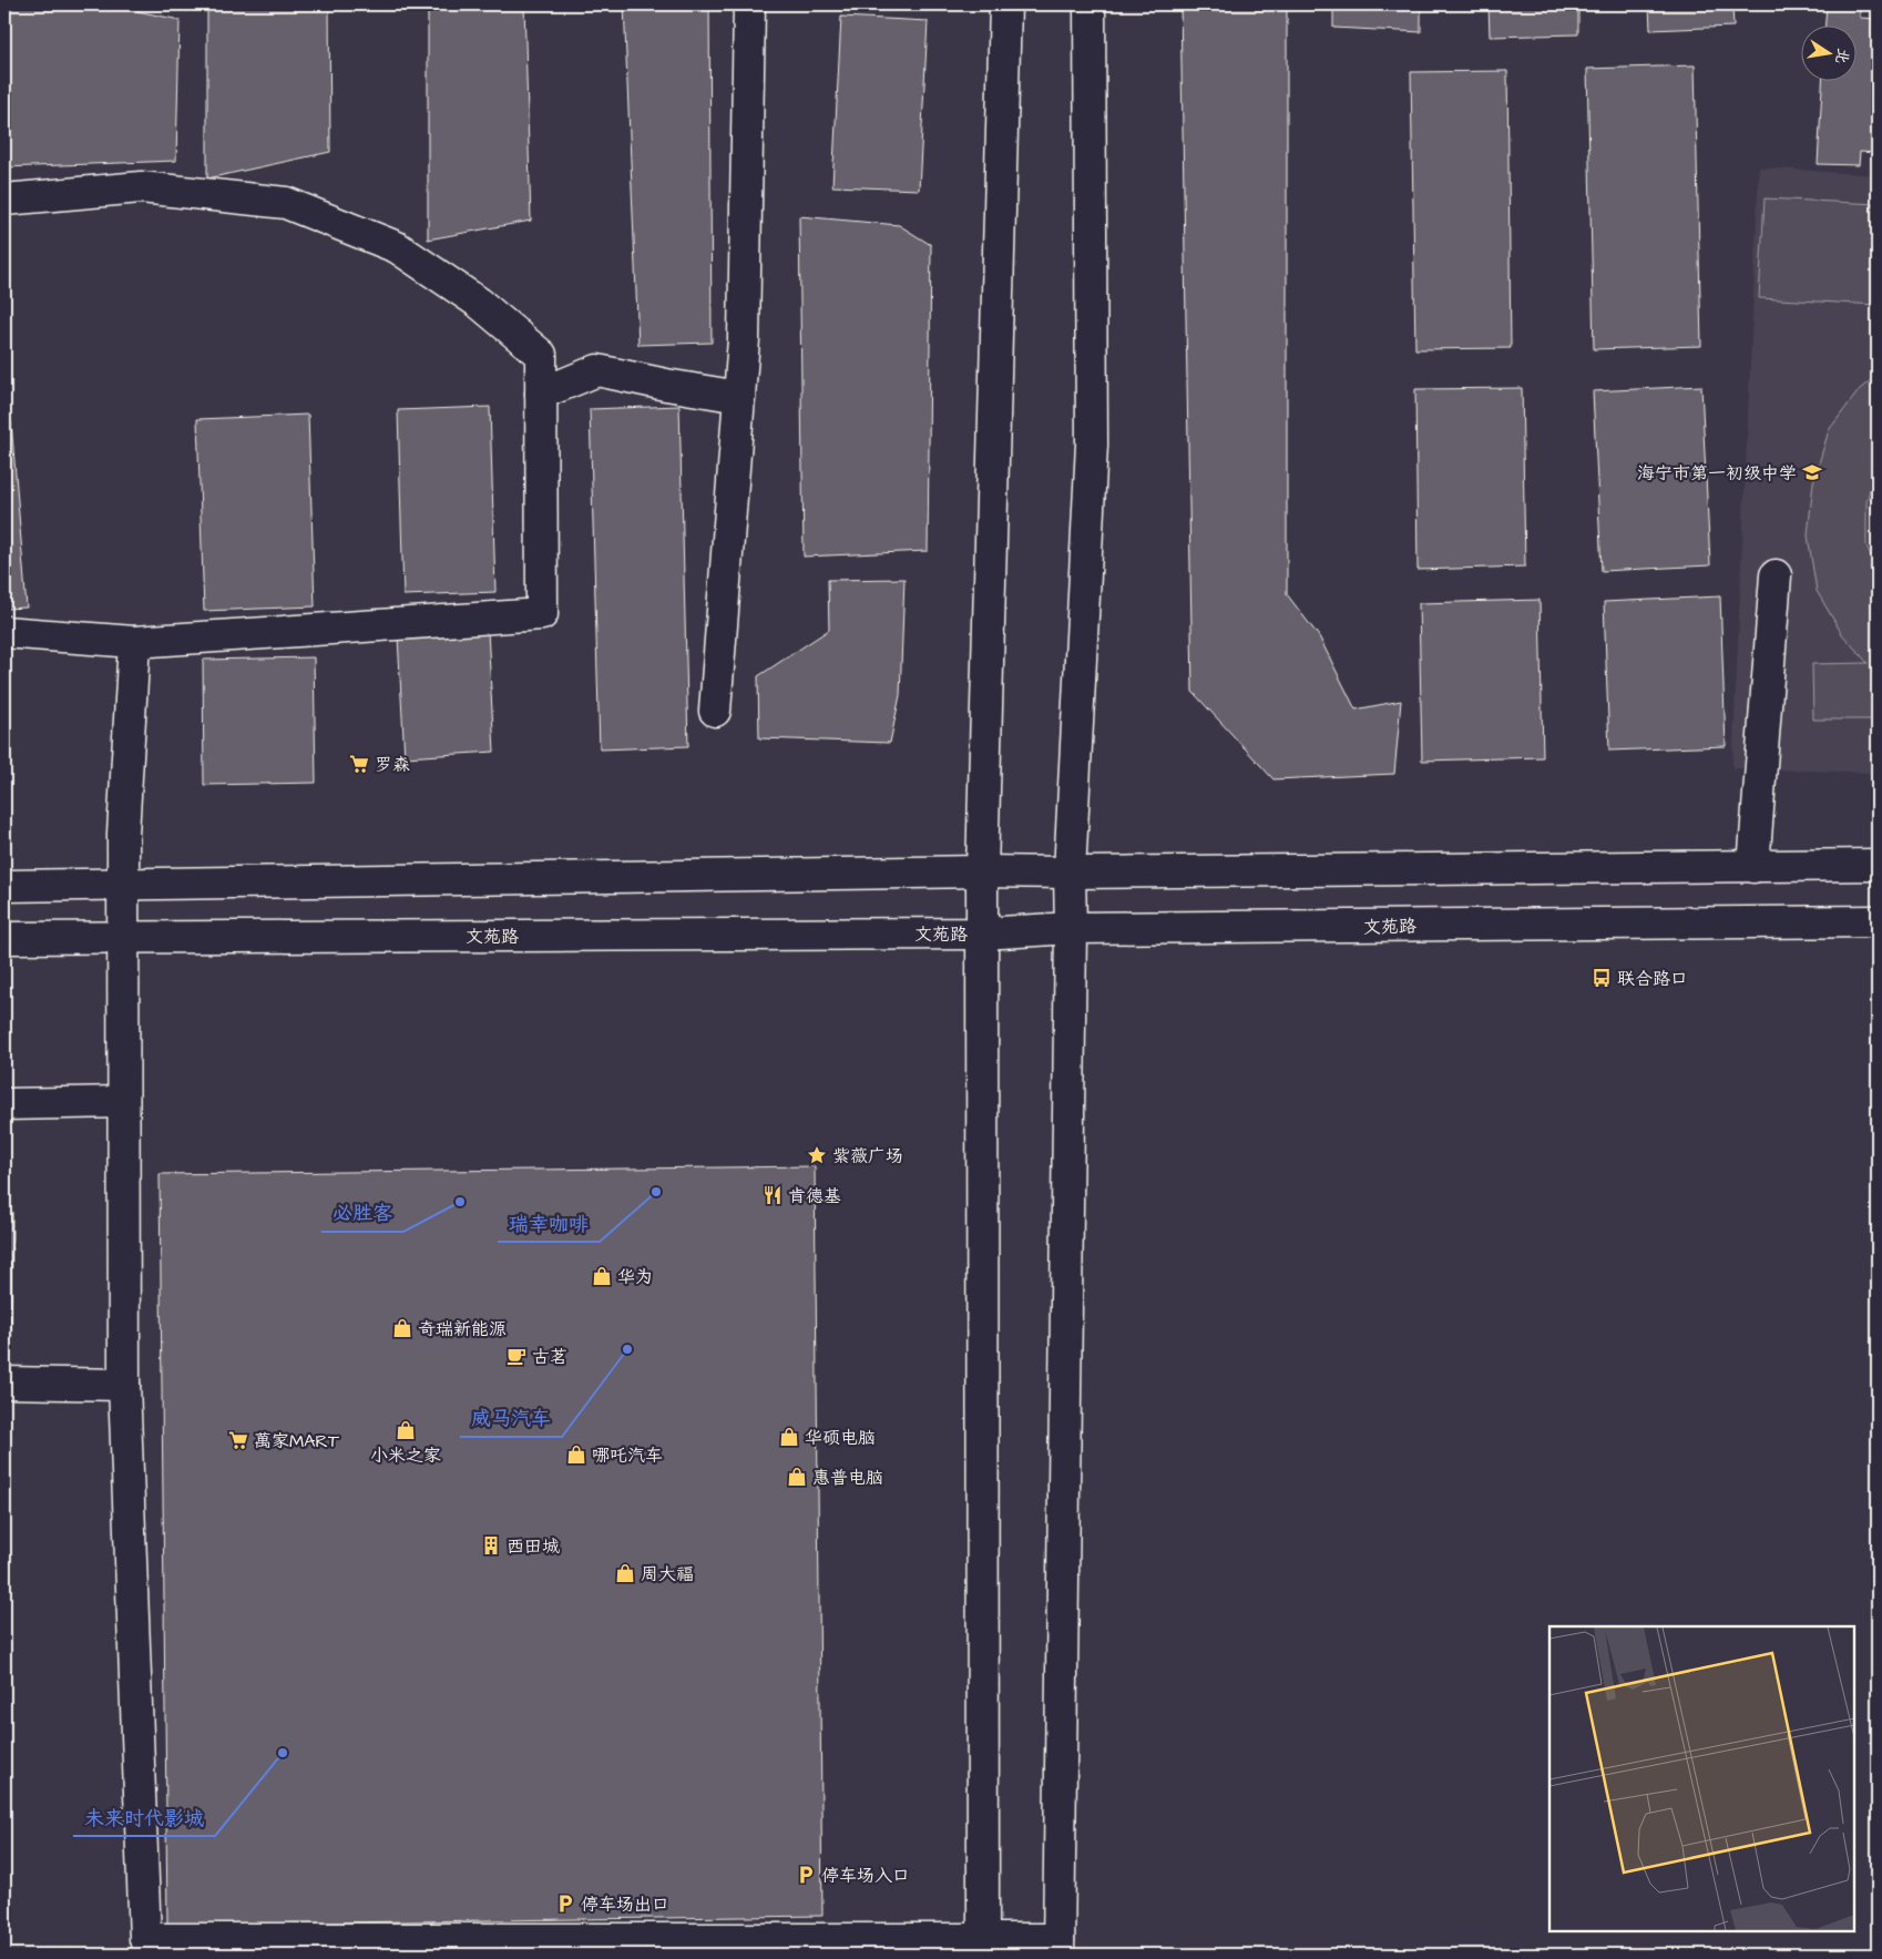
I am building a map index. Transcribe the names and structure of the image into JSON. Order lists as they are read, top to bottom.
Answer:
{
  "streets": {
    "main road": ["文苑路"]
  },
  "places": {
    "school or university": ["海宁市第一初级中学"],
    "supermarket": ["罗森", "萬家MART"],
    "bus stop": ["联合路口"],
    "place": ["紫薇广场"],
    "other": [
      "瑞幸咖啡",
      "必胜客",
      "威马汽车",
      "未来时代影城"
    ],
    "restaurant": ["肯德基"],
    "shop": [
      "华为",
      "奇瑞新能源",
      "小米之家",
      "华硕电脑",
      "哪吒汽车",
      "惠普电脑",
      "周大福"
    ],
    "cafe": ["古茗"],
    "building": ["西田城"],
    "parking": ["停车场入口", "停车场出口"]
  },
  "north": "right"
}
